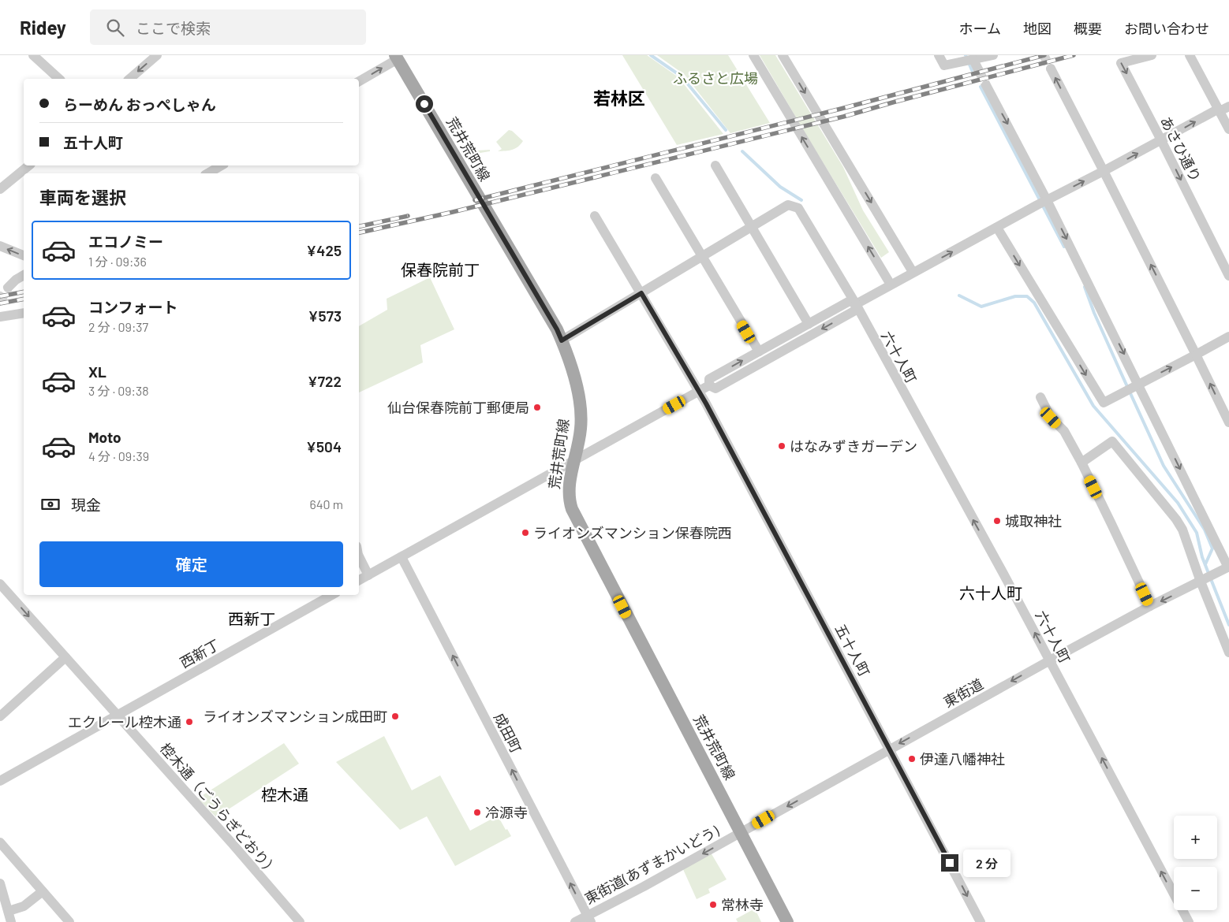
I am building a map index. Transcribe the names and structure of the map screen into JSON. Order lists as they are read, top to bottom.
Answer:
{
  "streets": {
    "main road": ["荒井荒町線"],
    "street": [
      "あさひ通り",
      "六十人町",
      "五十人町",
      "西新丁",
      "東街道",
      "成田町",
      "椌木通（ごうらぎどおり）",
      "東街道(あずまかいどう)"
    ]
  },
  "crossings": [
    ["荒井荒町線", "六十人町"],
    ["荒井荒町線", "東街道"],
    ["荒井荒町線", "東街道(あずまかいどう)"],
    ["六十人町", "五十人町"],
    ["六十人町", "東街道"],
    ["五十人町", "東街道"],
    ["西新丁", "椌木通（ごうらぎどおり）"],
    ["東街道", "東街道(あずまかいどう)"],
    ["成田町", "東街道(あずまかいどう)"]
  ],
  "one_way": [
    "六十人町",
    "東街道",
    "成田町",
    "東街道(あずまかいどう)"
  ],
  "districts": [
    "若林区",
    "保春院前丁",
    "六十人町",
    "西新丁",
    "椌木通"
  ],
  "parks": ["ふるさと広場"],
  "places": [
    "仙台保春院前丁郵便局",
    "はなみずきガーデン",
    "城取神社",
    "ライオンズマンション保春院西",
    "ライオンズマンション成田町",
    "エクレール椌木通",
    "伊達八幡神社",
    "冷源寺",
    "常林寺"
  ],
  "page": {
    "header": "Ridey",
    "search": "ここで検索",
    "nav": [
      "ホーム",
      "地図",
      "概要",
      "お問い合わせ"
    ],
    "banner": ["らーめん おっぺしゃん", "五十人町"],
    "heading": "車両を選択",
    "list": [
      {
        "name": "エコノミー",
        "note": "1 分 · 09:36",
        "value": "¥425"
      },
      {
        "name": "コンフォート",
        "note": "2 分 · 09:37",
        "value": "¥573"
      },
      {
        "name": "XL",
        "note": "3 分 · 09:38",
        "value": "¥722"
      },
      {
        "name": "Moto",
        "note": "4 分 · 09:39",
        "value": "¥504"
      }
    ],
    "pay": ["現金", "640 m"],
    "buttons": "確定",
    "map_buttons": ["+", "−"],
    "bubble": "2 分"
  }
}
